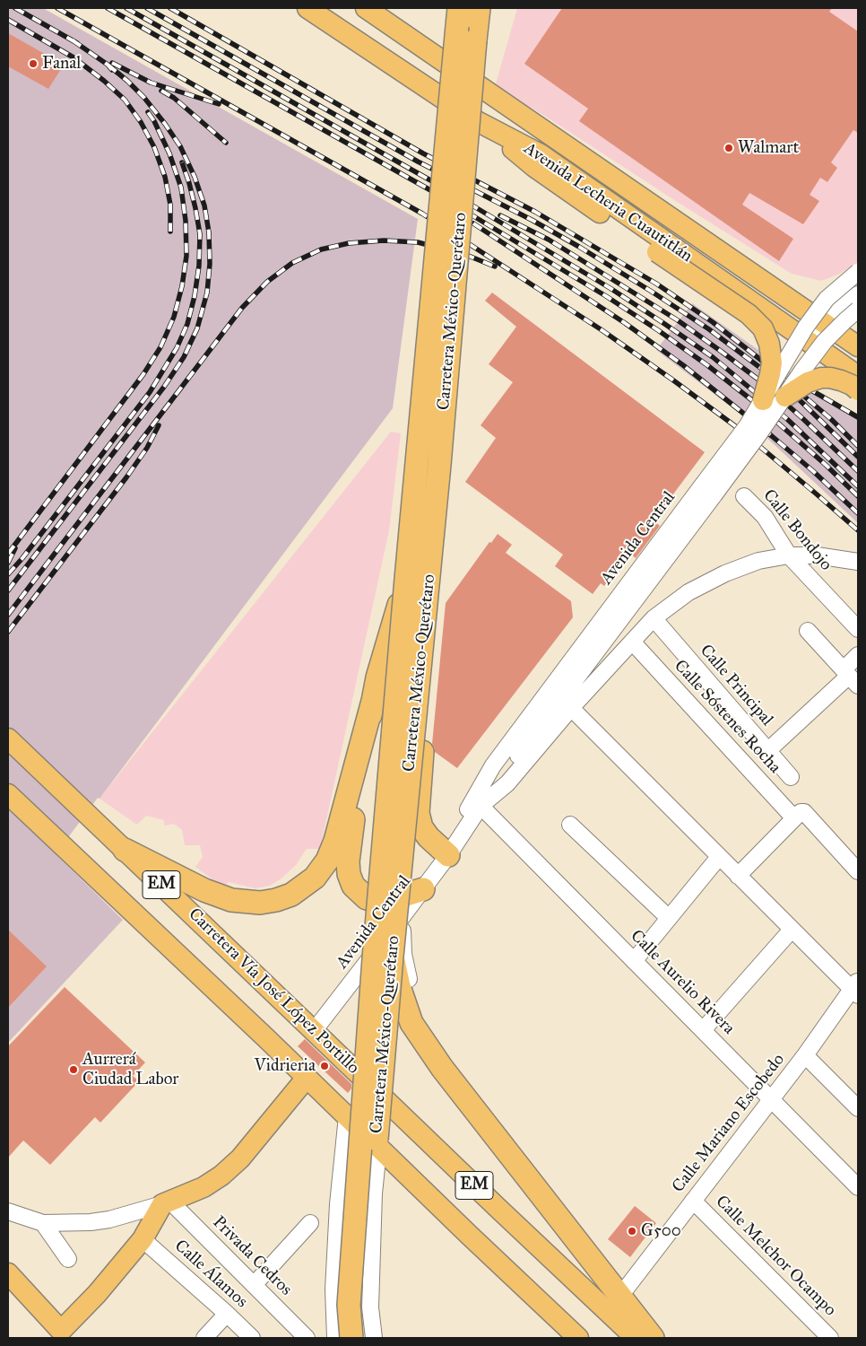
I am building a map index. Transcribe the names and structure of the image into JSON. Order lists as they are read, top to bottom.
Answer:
{
  "streets": {
    "highway": ["Carretera México-Querétaro"],
    "main road": ["Avenida Lecheria Cuautitlán", "EM", "Carretera Vía José López Portillo"],
    "street": [
      "Calle Bondojo",
      "Avenida Central",
      "Calle Principal",
      "Calle Sóstenes Rocha",
      "Calle Aurelio Rivera",
      "Calle Mariano Escobedo",
      "Privada Cedros",
      "Calle Melchor Ocampo",
      "Calle Álamos"
    ]
  },
  "crossings": [
    ["Avenida Central", "Calle Aurelio Rivera"],
    ["Avenida Central", "Carretera Vía José López Portillo"],
    ["Calle Aurelio Rivera", "Calle Mariano Escobedo"],
    ["Calle Mariano Escobedo", "Calle Melchor Ocampo"]
  ],
  "places": [
    "Fanal",
    "Walmart",
    "Vidrieria",
    "Aurrerá Ciudad Labor",
    "G500"
  ]
}
